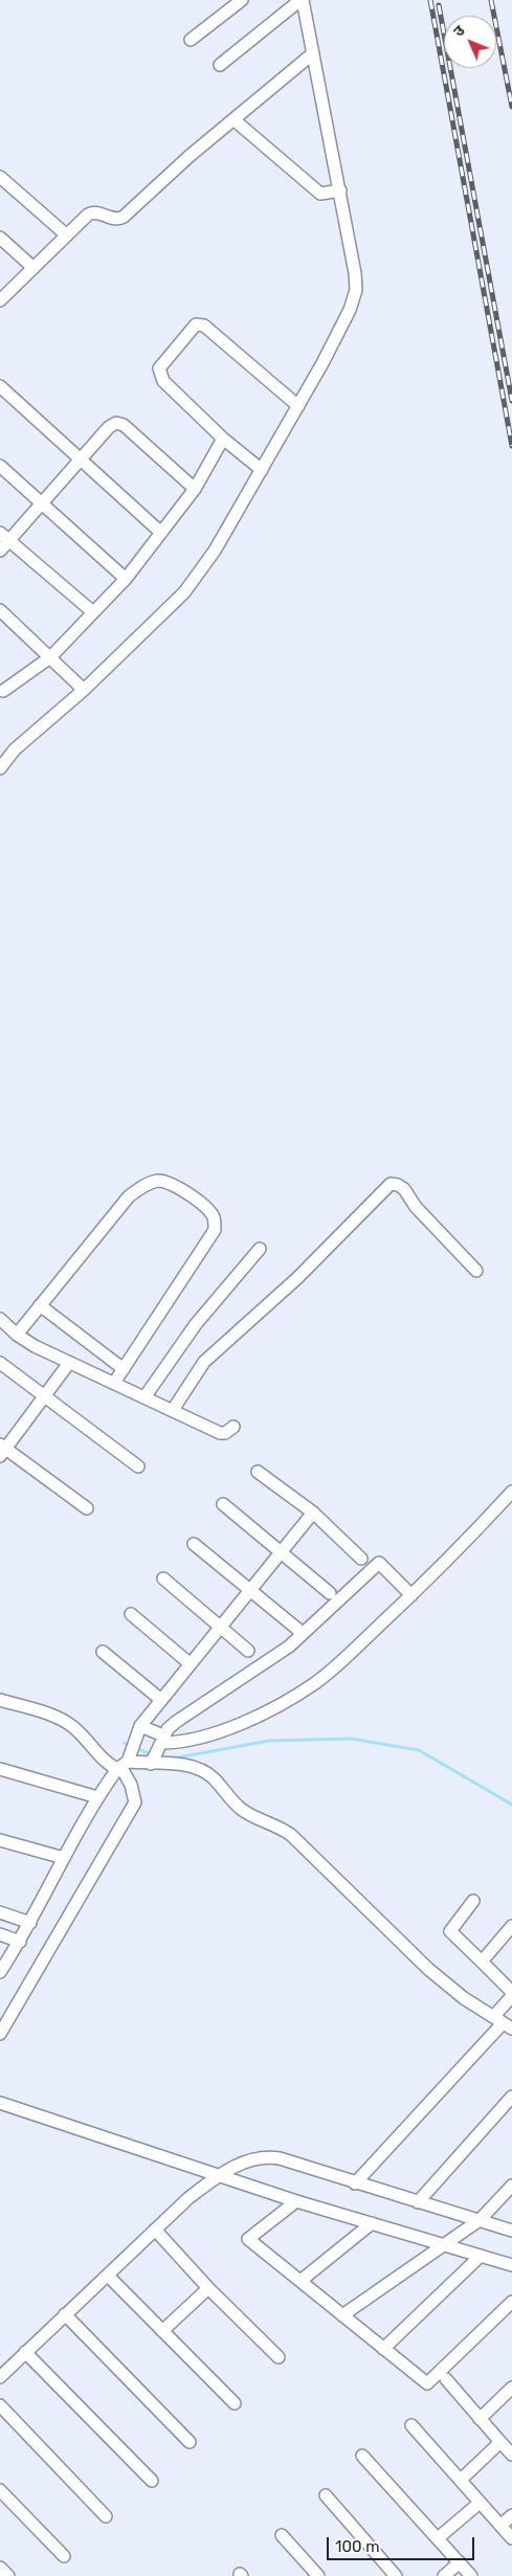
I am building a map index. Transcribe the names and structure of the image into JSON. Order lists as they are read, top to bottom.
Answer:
{
  "scale_bar": "100 m",
  "north": "top left"
}
